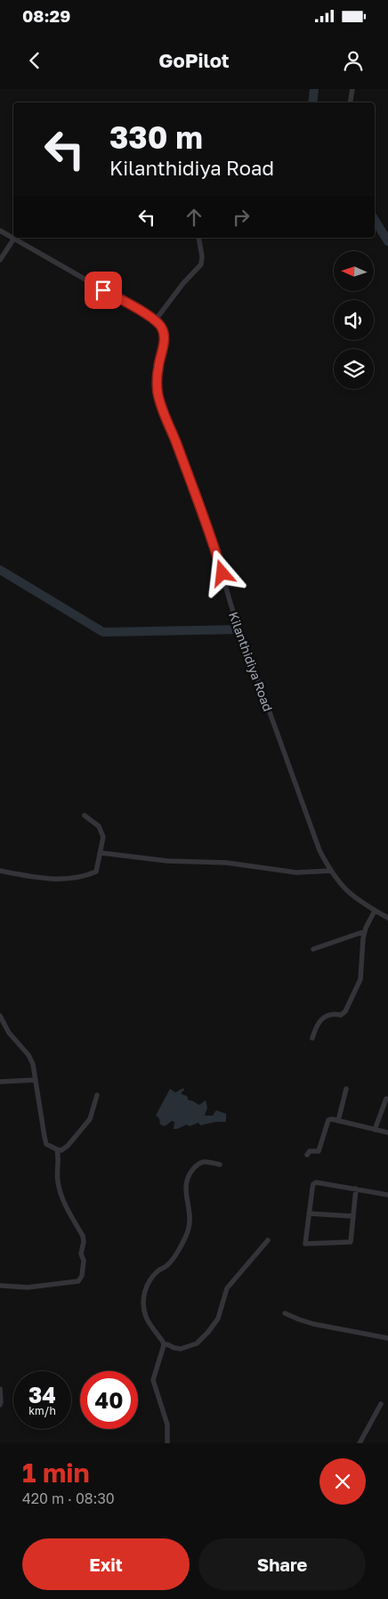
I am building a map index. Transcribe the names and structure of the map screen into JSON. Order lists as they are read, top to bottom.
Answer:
{
  "streets": {
    "street": ["Kilanthidiya Road"]
  },
  "north": "left",
  "page": {
    "status": "08:29",
    "header": "GoPilot",
    "turn": ["330 m", "Kilanthidiya Road"],
    "speed": "34 km/h",
    "limit": "40",
    "heading": ["1 min", "420 m · 08:30"],
    "buttons": ["Exit", "Share"]
  }
}
